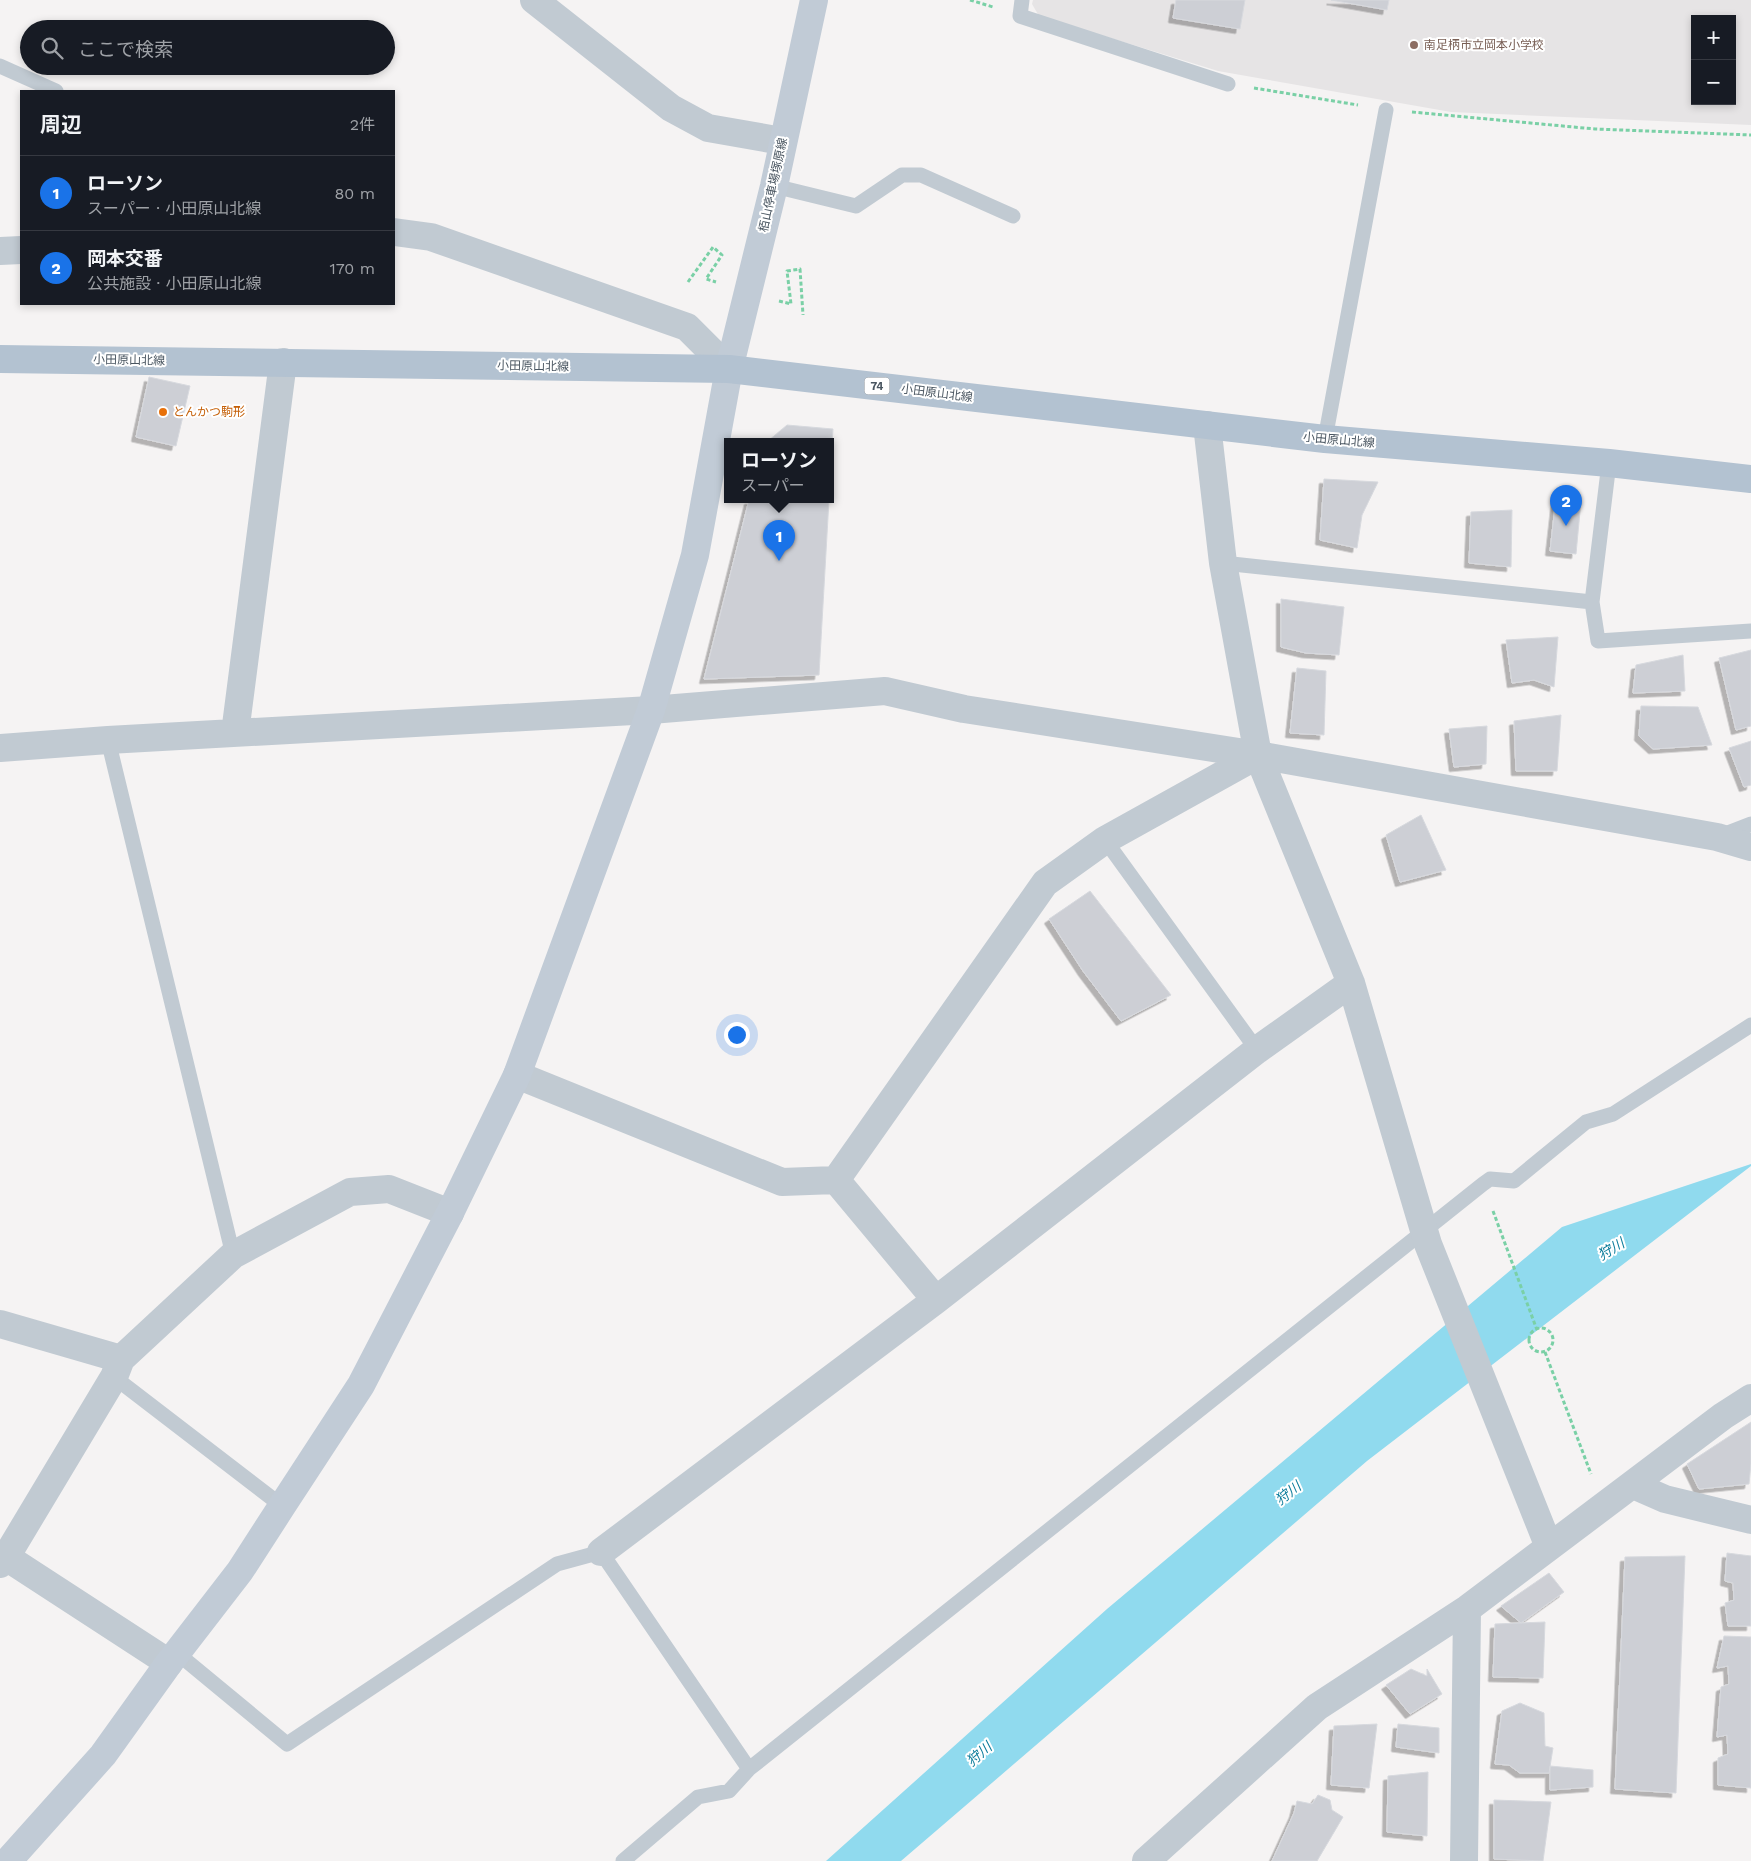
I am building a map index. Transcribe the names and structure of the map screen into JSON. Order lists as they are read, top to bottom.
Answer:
{
  "streets": {
    "main road": ["小田原山北線", "74"],
    "street": ["栢山停車場塚原線"]
  },
  "crossings": [
    ["栢山停車場塚原線", "小田原山北線"]
  ],
  "water": ["狩川"],
  "places": ["南足柄市立岡本小学校", "とんかつ駒形"],
  "page": {
    "map_buttons": ["+", "−"],
    "search": "ここで検索",
    "heading": ["周辺", "2件"],
    "list": [
      {
        "mark": "1",
        "name": "ローソン",
        "note": "スーパー · 小田原山北線",
        "value": "80 m"
      },
      {
        "mark": "2",
        "name": "岡本交番",
        "note": "公共施設 · 小田原山北線",
        "value": "170 m"
      }
    ],
    "popup": ["ローソン", "スーパー"],
    "pins": ["2", "1"]
  }
}
